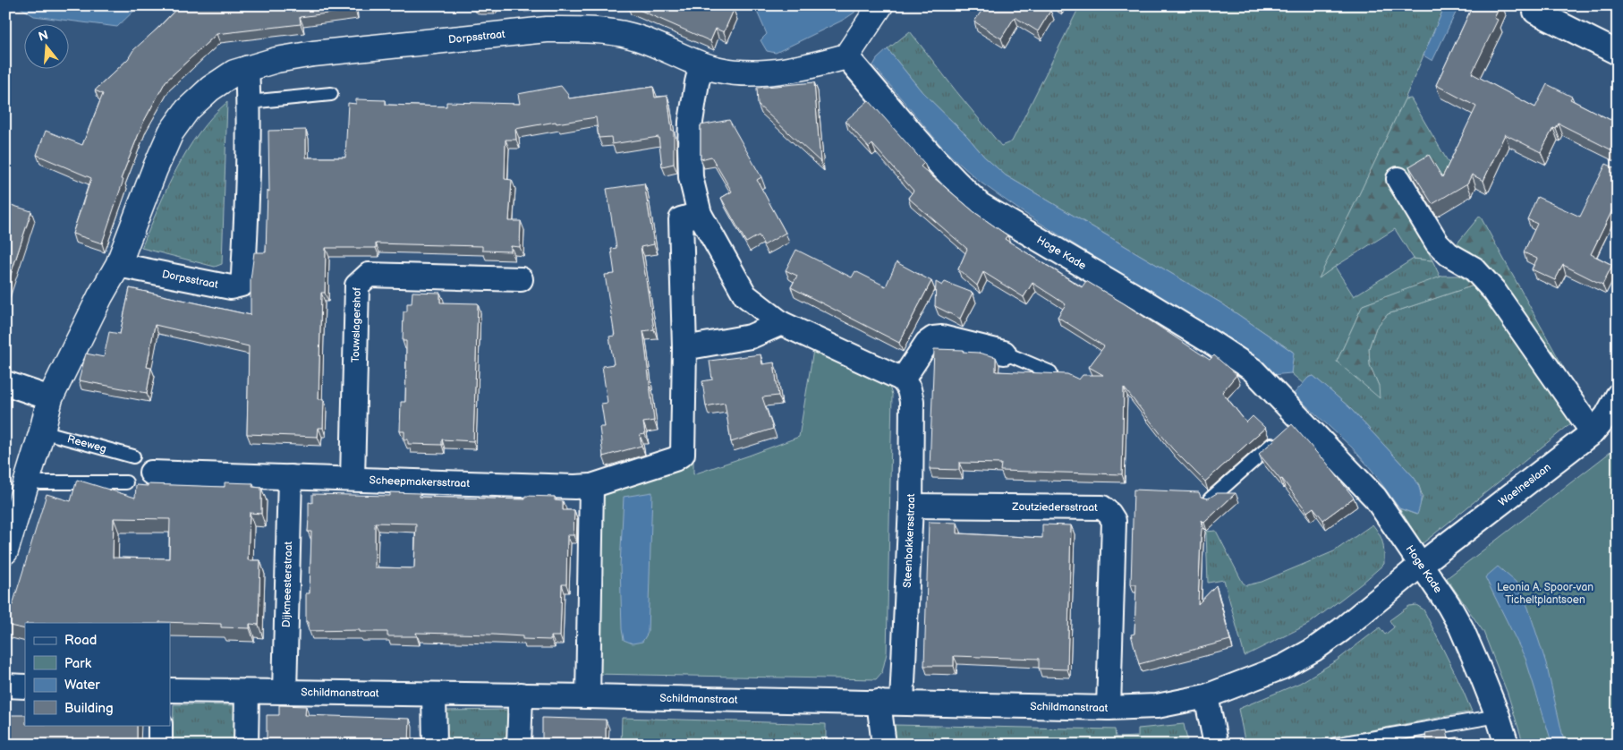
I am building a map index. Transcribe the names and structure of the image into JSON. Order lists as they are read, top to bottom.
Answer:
{
  "streets": {
    "street": [
      "Dorpsstraat",
      "Hoge Kade",
      "Touwslagershof",
      "Scheepmakersstraat",
      "Waelneslaan",
      "Zoutziedersstraat",
      "Steenbakkersstraat",
      "Dijkmeesterstraat",
      "Schildmanstraat"
    ],
    "lane": ["Reeweg"]
  },
  "crossings": [
    ["Dorpsstraat", "Hoge Kade"],
    ["Hoge Kade", "Waelneslaan"],
    ["Hoge Kade", "Schildmanstraat"],
    ["Touwslagershof", "Scheepmakersstraat"],
    ["Scheepmakersstraat", "Dijkmeesterstraat"],
    ["Waelneslaan", "Schildmanstraat"],
    ["Zoutziedersstraat", "Steenbakkersstraat"],
    ["Zoutziedersstraat", "Schildmanstraat"],
    ["Steenbakkersstraat", "Schildmanstraat"],
    ["Dijkmeesterstraat", "Schildmanstraat"]
  ],
  "parks": ["Leonia A. Spoor-van Ticheltplantsoen"],
  "legend": [
    "Road",
    "Park",
    "Water",
    "Building"
  ],
  "north": "top"
}
